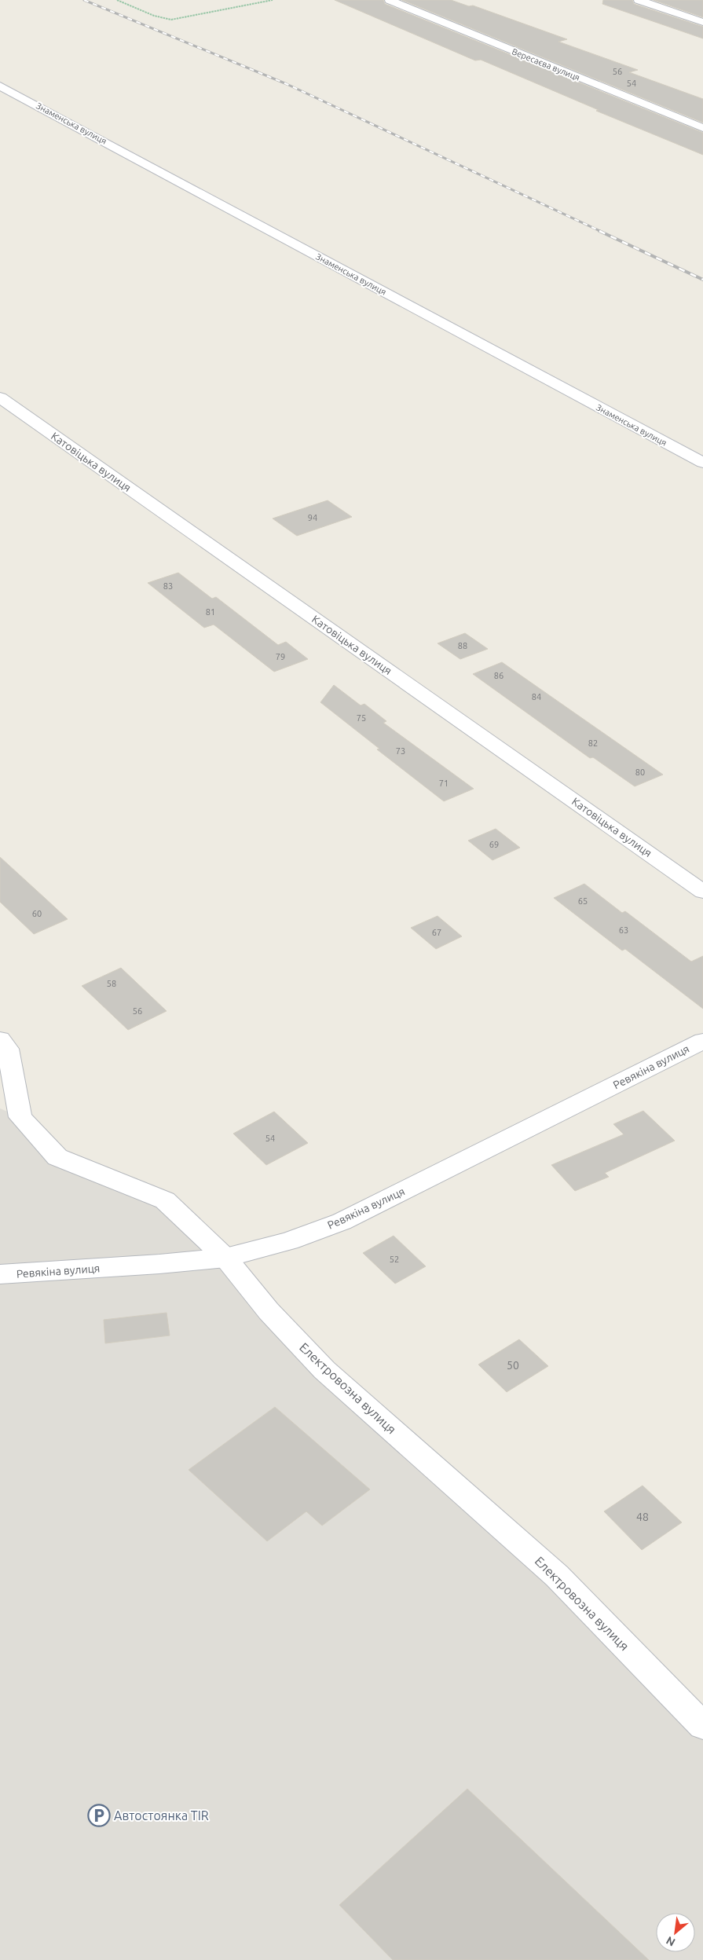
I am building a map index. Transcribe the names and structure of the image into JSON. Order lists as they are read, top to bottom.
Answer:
{
  "streets": {
    "street": [
      "Вересаєва вулиця",
      "Знаменська вулиця",
      "Катовіцька вулиця",
      "Ревякіна вулиця",
      "Електровозна вулиця"
    ]
  },
  "crossings": [
    ["Ревякіна вулиця", "Електровозна вулиця"]
  ],
  "places": {
    "parking": ["Автостоянка TIR"]
  },
  "house_numbers": [
    "56",
    "54",
    "94",
    "83",
    "81",
    "88",
    "79",
    "86",
    "84",
    "75",
    "82",
    "73",
    "80",
    "71",
    "69",
    "65",
    "60",
    "63",
    "67",
    "58",
    "56",
    "54",
    "52",
    "50",
    "48"
  ],
  "north": "bottom left"
}
